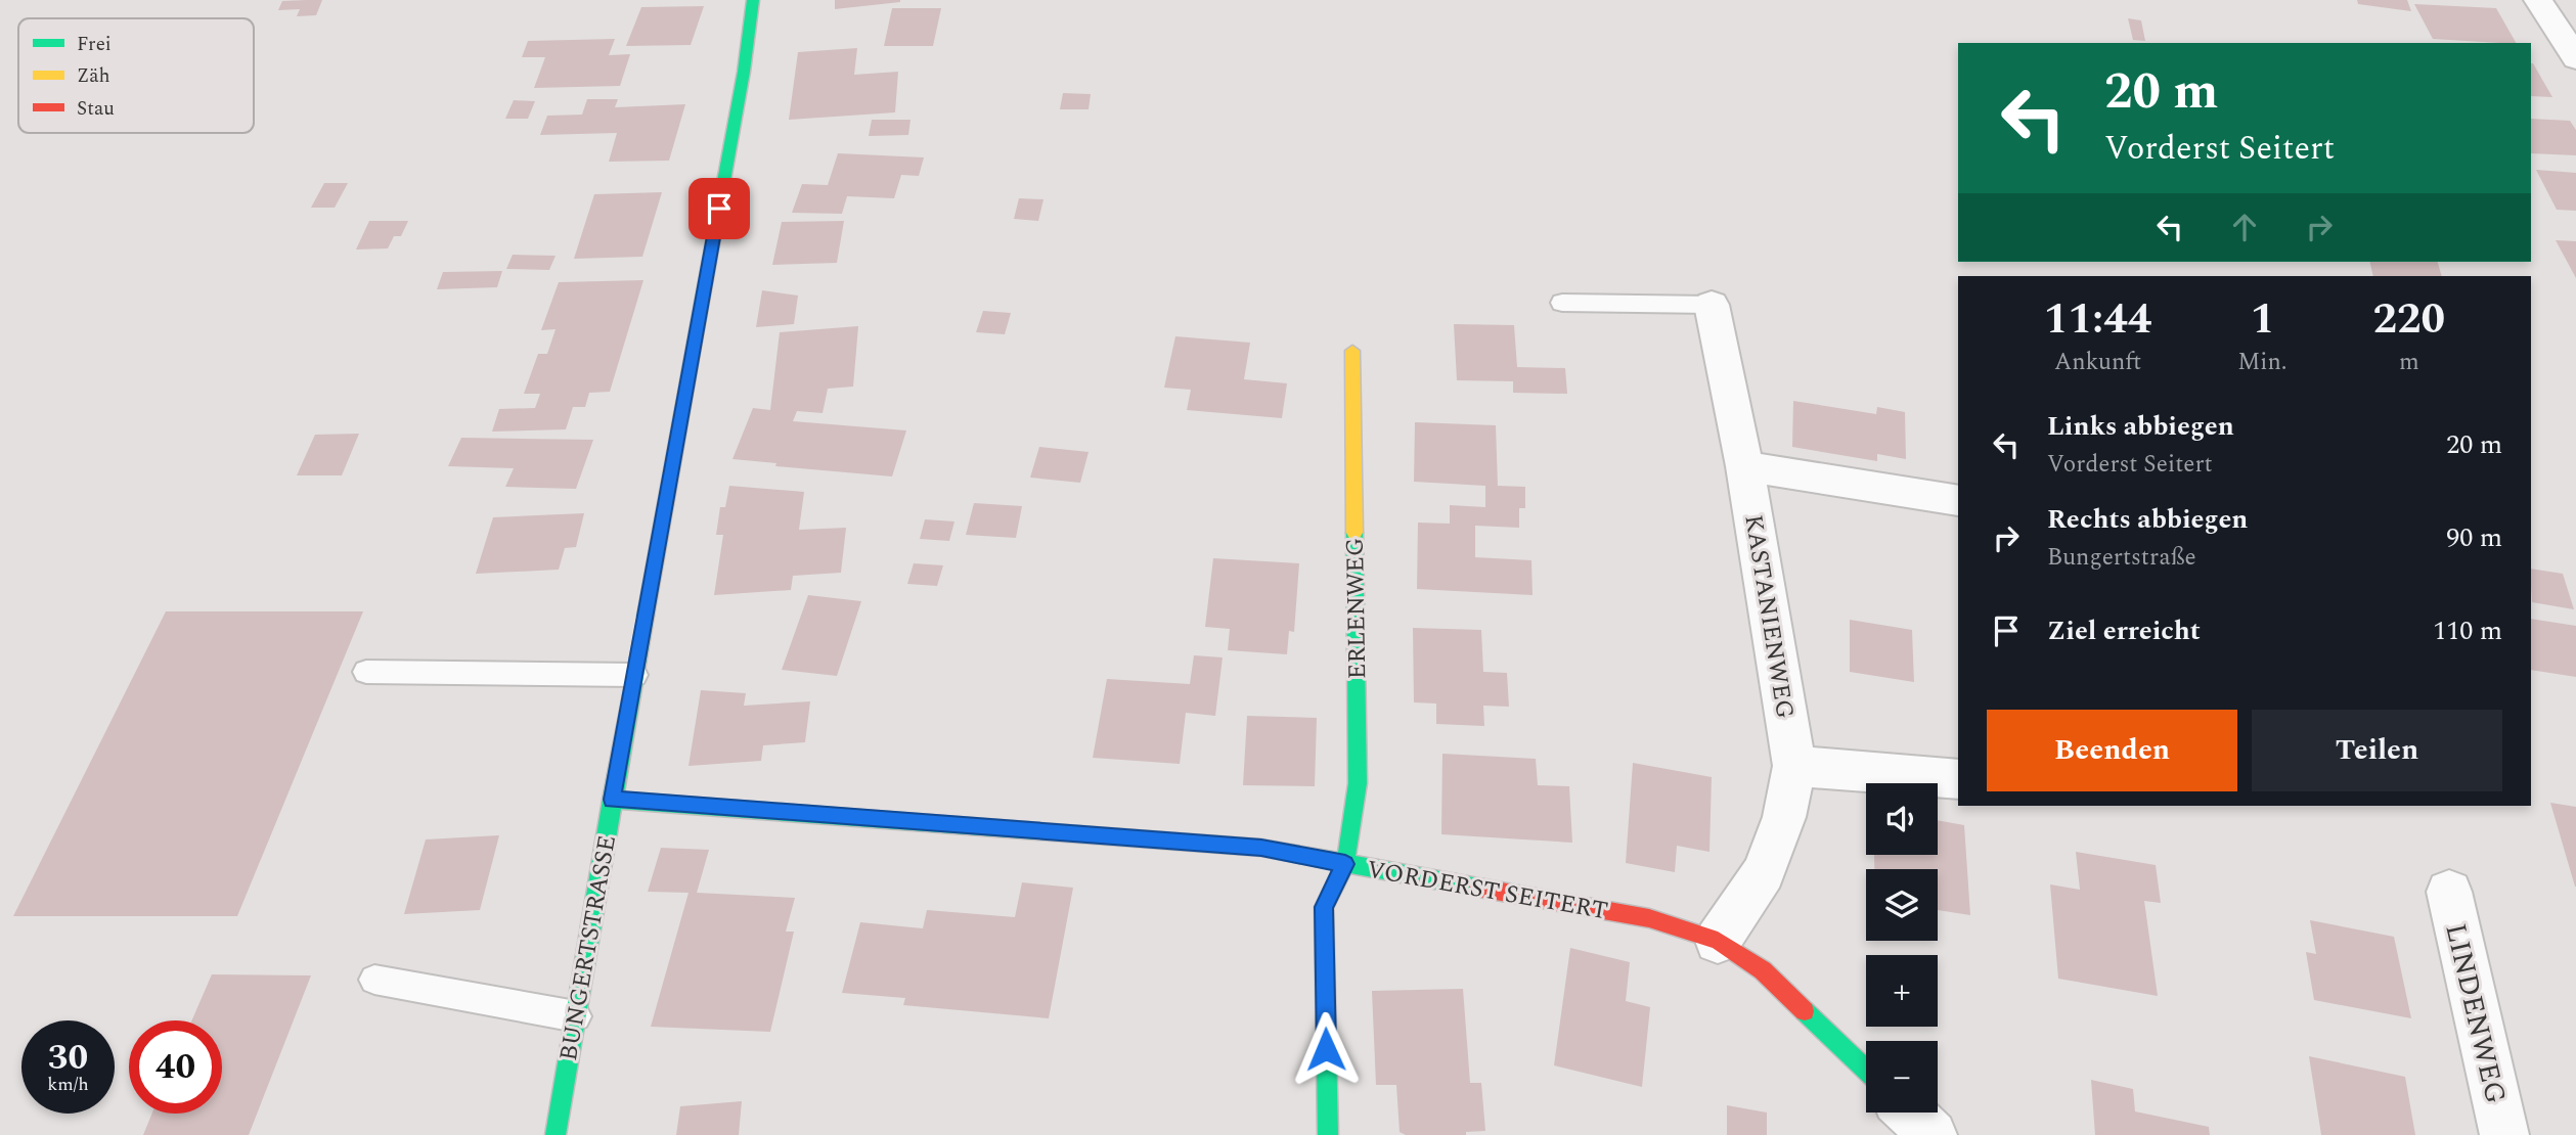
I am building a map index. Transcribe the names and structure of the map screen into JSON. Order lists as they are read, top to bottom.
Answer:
{
  "streets": {
    "street": [
      "ERLENWEG",
      "KASTANIENWEG",
      "VORDERST SEITERT",
      "BUNGERTSTRASSE",
      "LINDENWEG"
    ]
  },
  "crossings": [
    ["ERLENWEG", "VORDERST SEITERT"],
    ["KASTANIENWEG", "VORDERST SEITERT"],
    ["VORDERST SEITERT", "BUNGERTSTRASSE"]
  ],
  "legend": ["Frei", "Zäh", "Stau"],
  "page": {
    "turn": ["20 m", "Vorderst Seitert"],
    "eta": [
      "11:44",
      "Ankunft",
      "1",
      "Min.",
      "220",
      "m"
    ],
    "list": [
      {
        "name": "Links abbiegen",
        "note": "Vorderst Seitert",
        "value": "20 m"
      },
      {
        "name": "Rechts abbiegen",
        "note": "Bungertstraße",
        "value": "90 m"
      },
      {
        "name": "Ziel erreicht",
        "value": "110 m"
      }
    ],
    "buttons": ["Beenden", "Teilen"],
    "map_buttons": ["+", "−"],
    "speed": "30 km/h",
    "limit": "40"
  }
}
